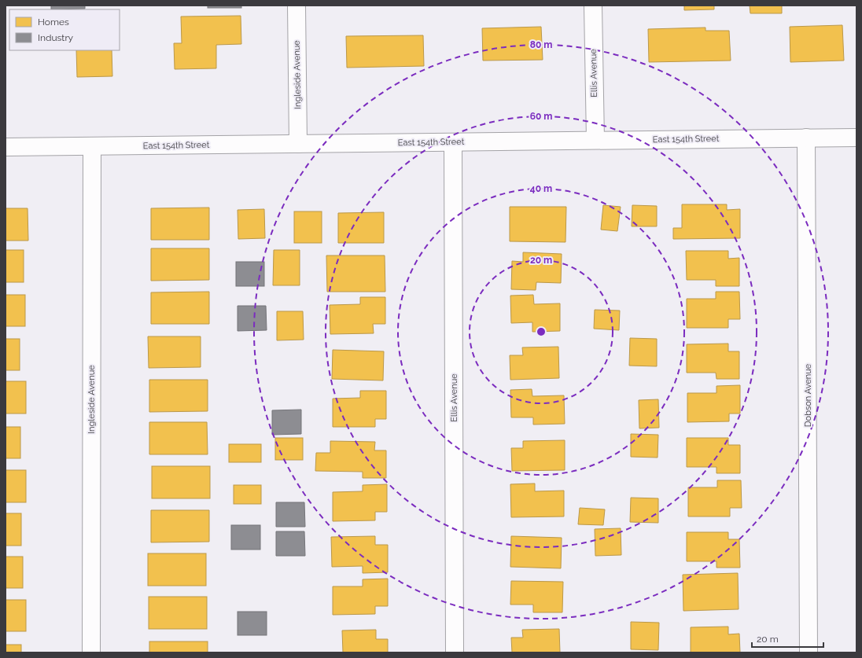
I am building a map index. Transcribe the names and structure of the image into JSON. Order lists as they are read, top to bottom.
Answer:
{
  "streets": {
    "street": [
      "Ellis Avenue",
      "Ingleside Avenue",
      "East 154th Street",
      "Dobson Avenue"
    ]
  },
  "crossings": [
    ["Ellis Avenue", "East 154th Street"],
    ["Ingleside Avenue", "East 154th Street"],
    ["East 154th Street", "Dobson Avenue"]
  ],
  "legend": ["Homes", "Industry"],
  "scale_bar": "20 m",
  "rings": [
    "80 m",
    "60 m",
    "40 m",
    "20 m"
  ]
}
